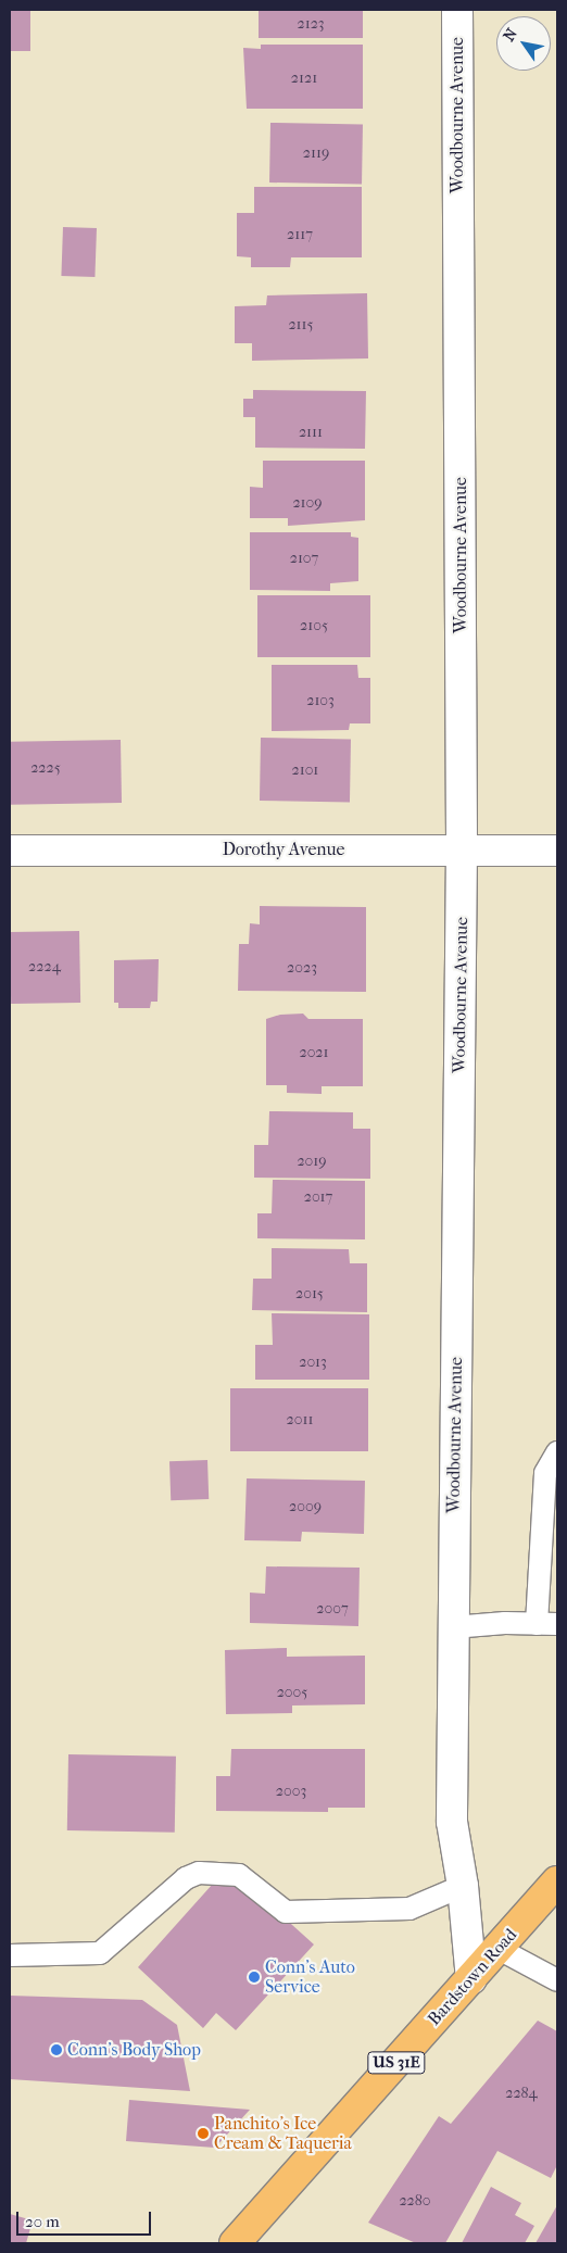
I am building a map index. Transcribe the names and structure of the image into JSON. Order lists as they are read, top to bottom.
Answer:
{
  "streets": {
    "main road": ["Bardstown Road", "US 31E"],
    "street": ["Woodbourne Avenue", "Dorothy Avenue"]
  },
  "crossings": [
    ["Woodbourne Avenue", "Dorothy Avenue"],
    ["Woodbourne Avenue", "Bardstown Road"]
  ],
  "places": ["Conn's Auto Service", "Conn's Body Shop", "Panchito's Ice Cream & Taqueria"],
  "house_numbers": [
    "2123",
    "2121",
    "2119",
    "2117",
    "2115",
    "2111",
    "2109",
    "2107",
    "2105",
    "2103",
    "2225",
    "2101",
    "2224",
    "2023",
    "2021",
    "2019",
    "2017",
    "2015",
    "2013",
    "2011",
    "2009",
    "2007",
    "2005",
    "2003",
    "2284",
    "2280"
  ],
  "scale_bar": "20 m",
  "north": "top left"
}
